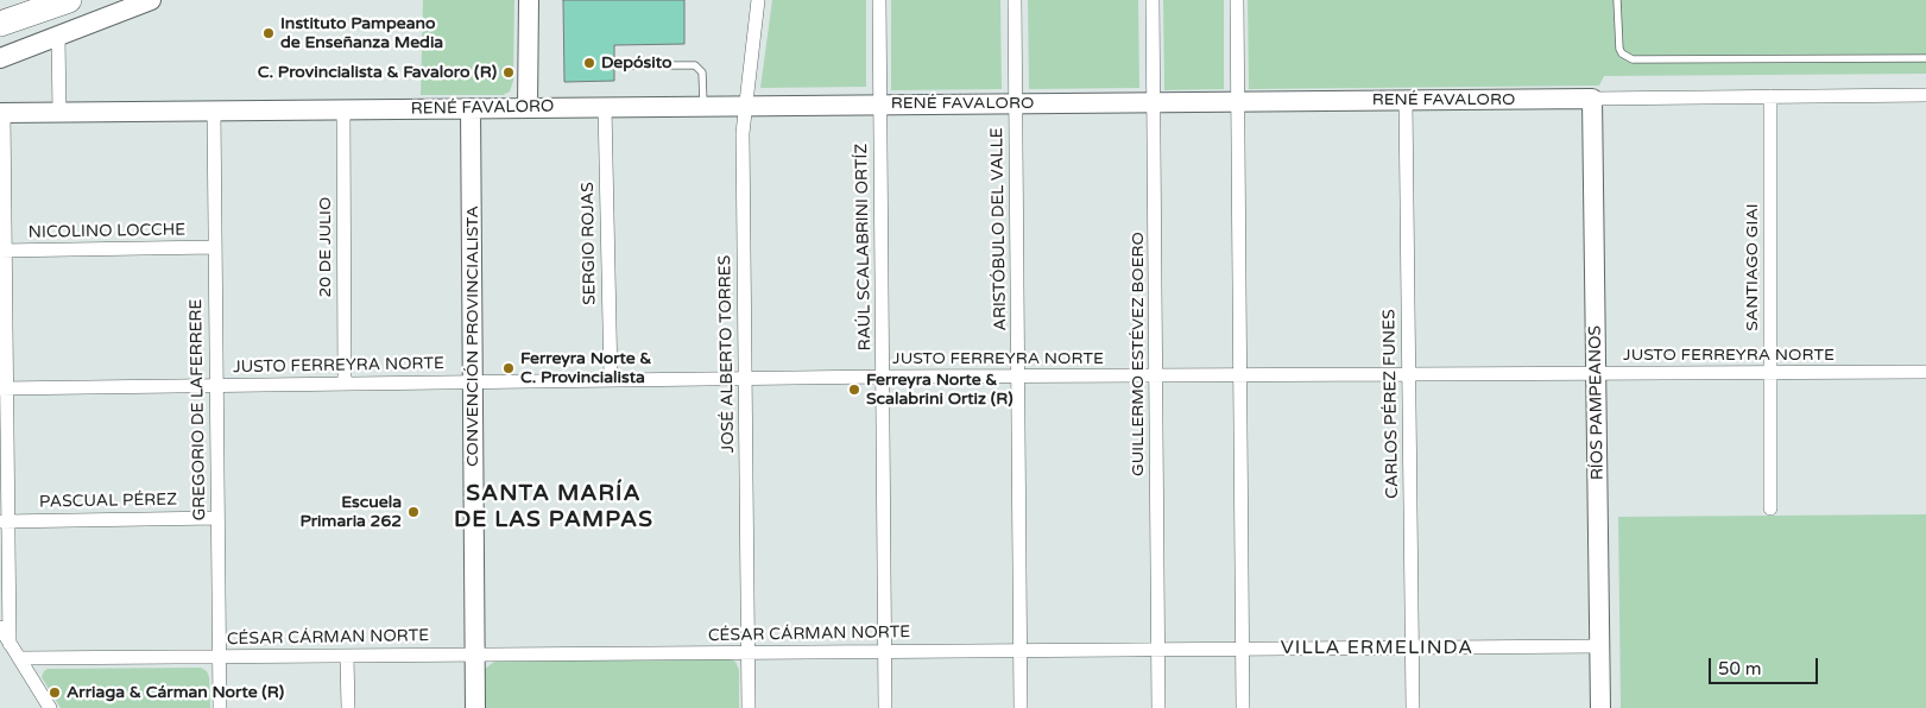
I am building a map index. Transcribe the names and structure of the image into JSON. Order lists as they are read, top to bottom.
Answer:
{
  "streets": {
    "street": [
      "RENÉ FAVALORO",
      "ARISTÓBULO DEL VALLE",
      "NICOLINO LOCCHE",
      "SERGIO ROJAS",
      "20 DE JULIO",
      "RAÚL SCALABRINI ORTÍZ",
      "SANTIAGO GIAI",
      "CONVENCIÓN PROVINCIALISTA",
      "JOSÉ ALBERTO TORRES",
      "GUILLERMO ESTÉVEZ BOERO",
      "JUSTO FERREYRA NORTE",
      "RÍOS PAMPEANOS",
      "CARLOS PÉREZ FUNES",
      "GREGORIO DE LAFERRERE",
      "PASCUAL PÉREZ",
      "CÉSAR CÁRMAN NORTE"
    ]
  },
  "crossings": [
    ["RENÉ FAVALORO", "ARISTÓBULO DEL VALLE"],
    ["RENÉ FAVALORO", "SERGIO ROJAS"],
    ["RENÉ FAVALORO", "20 DE JULIO"],
    ["RENÉ FAVALORO", "RAÚL SCALABRINI ORTÍZ"],
    ["RENÉ FAVALORO", "SANTIAGO GIAI"],
    ["RENÉ FAVALORO", "CONVENCIÓN PROVINCIALISTA"],
    ["RENÉ FAVALORO", "JOSÉ ALBERTO TORRES"],
    ["RENÉ FAVALORO", "GUILLERMO ESTÉVEZ BOERO"],
    ["RENÉ FAVALORO", "RÍOS PAMPEANOS"],
    ["RENÉ FAVALORO", "CARLOS PÉREZ FUNES"],
    ["RENÉ FAVALORO", "GREGORIO DE LAFERRERE"],
    ["ARISTÓBULO DEL VALLE", "JUSTO FERREYRA NORTE"],
    ["ARISTÓBULO DEL VALLE", "CÉSAR CÁRMAN NORTE"],
    ["NICOLINO LOCCHE", "GREGORIO DE LAFERRERE"],
    ["SERGIO ROJAS", "JUSTO FERREYRA NORTE"],
    ["20 DE JULIO", "JUSTO FERREYRA NORTE"],
    ["RAÚL SCALABRINI ORTÍZ", "JUSTO FERREYRA NORTE"],
    ["RAÚL SCALABRINI ORTÍZ", "CÉSAR CÁRMAN NORTE"],
    ["SANTIAGO GIAI", "JUSTO FERREYRA NORTE"],
    ["CONVENCIÓN PROVINCIALISTA", "JUSTO FERREYRA NORTE"],
    ["CONVENCIÓN PROVINCIALISTA", "CÉSAR CÁRMAN NORTE"],
    ["JOSÉ ALBERTO TORRES", "JUSTO FERREYRA NORTE"],
    ["JOSÉ ALBERTO TORRES", "CÉSAR CÁRMAN NORTE"],
    ["GUILLERMO ESTÉVEZ BOERO", "JUSTO FERREYRA NORTE"],
    ["GUILLERMO ESTÉVEZ BOERO", "CÉSAR CÁRMAN NORTE"],
    ["JUSTO FERREYRA NORTE", "RÍOS PAMPEANOS"],
    ["JUSTO FERREYRA NORTE", "CARLOS PÉREZ FUNES"],
    ["JUSTO FERREYRA NORTE", "GREGORIO DE LAFERRERE"],
    ["RÍOS PAMPEANOS", "CÉSAR CÁRMAN NORTE"],
    ["CARLOS PÉREZ FUNES", "CÉSAR CÁRMAN NORTE"],
    ["GREGORIO DE LAFERRERE", "PASCUAL PÉREZ"],
    ["GREGORIO DE LAFERRERE", "CÉSAR CÁRMAN NORTE"]
  ],
  "districts": ["SANTA MARÍA DE LAS PAMPAS", "VILLA ERMELINDA"],
  "places": [
    "Instituto Pampeano de Enseñanza Media",
    "Depósito",
    "C. Provincialista & Favaloro (R)",
    "Ferreyra Norte & C. Provincialista",
    "Ferreyra Norte & Scalabrini Ortiz (R)",
    "Escuela Primaria 262",
    "Arriaga & Cárman Norte (R)"
  ],
  "scale_bar": "50 m"
}
